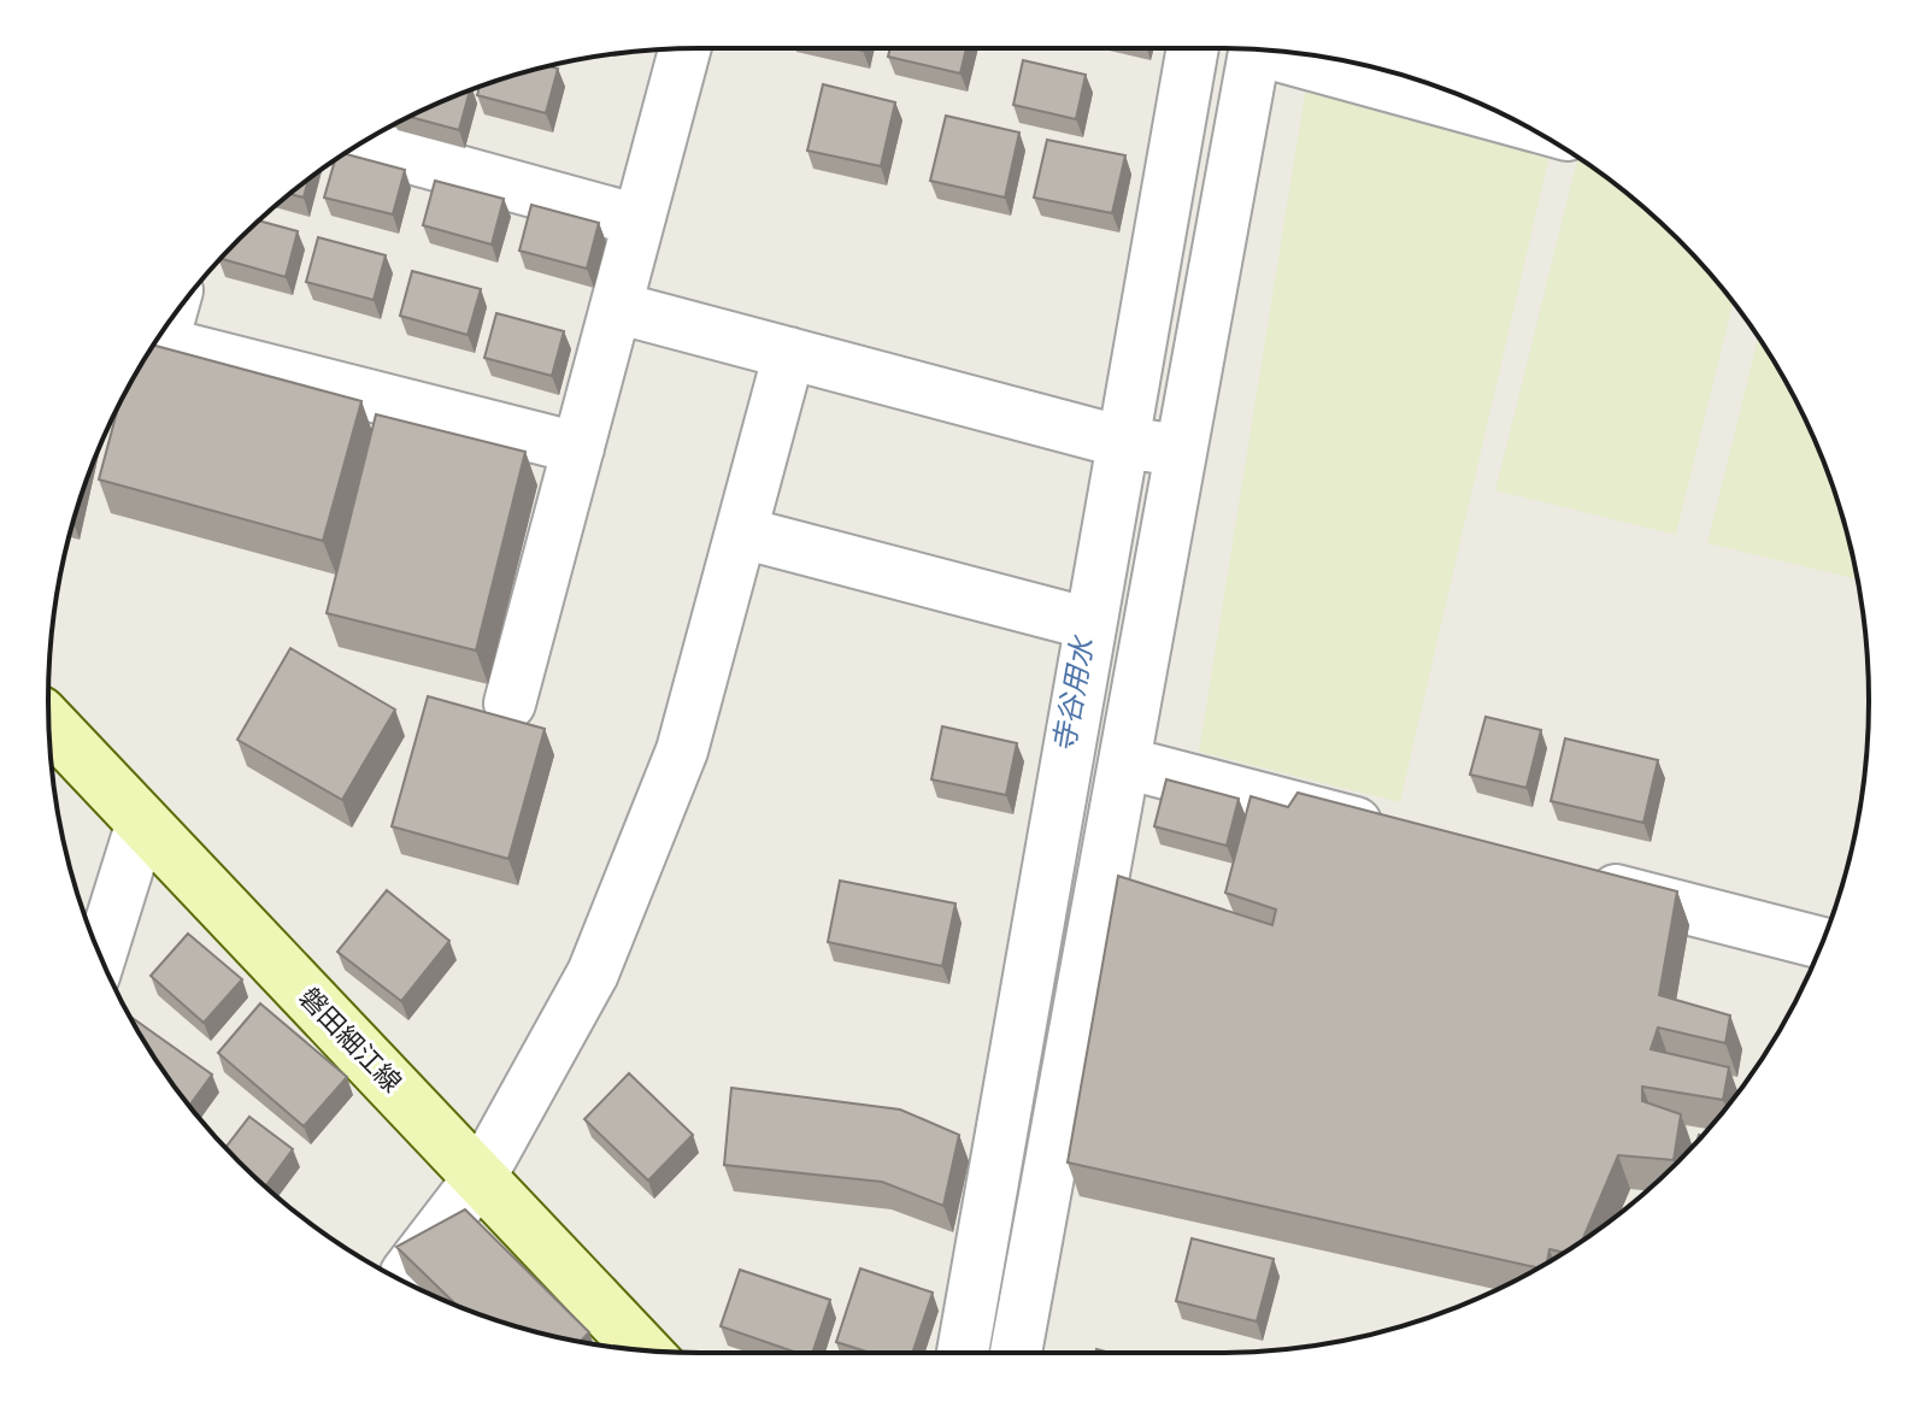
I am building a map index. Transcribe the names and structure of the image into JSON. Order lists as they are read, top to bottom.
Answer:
{
  "streets": {
    "main road": ["磐田細江線"]
  },
  "water": ["寺谷用水"]
}
